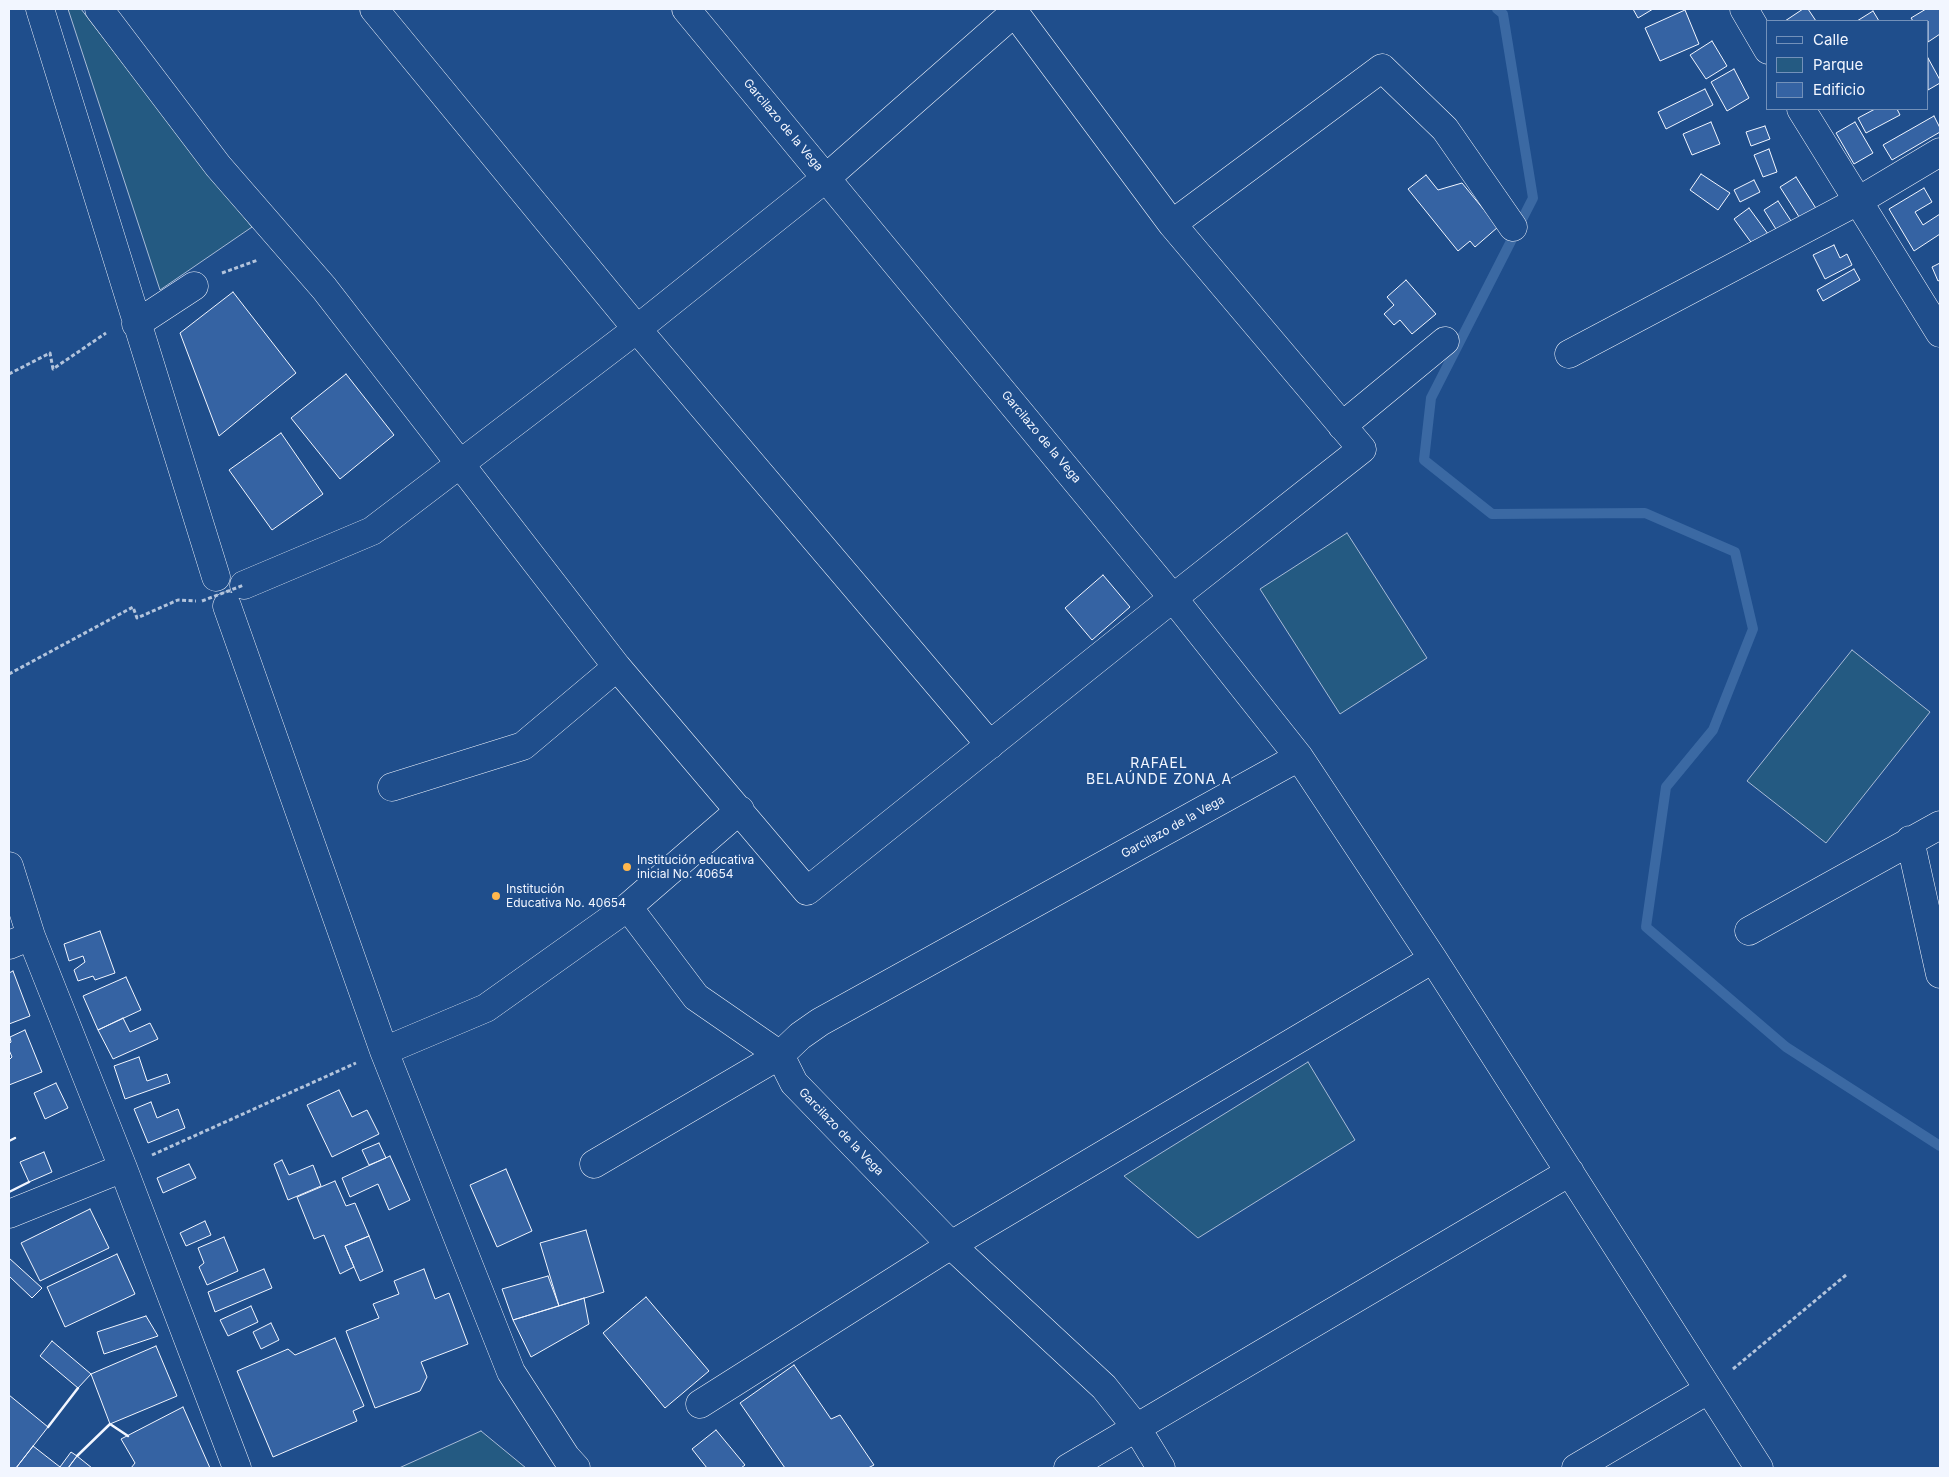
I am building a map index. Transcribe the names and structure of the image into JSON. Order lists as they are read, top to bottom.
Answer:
{
  "streets": {
    "street": ["Garcilazo de la Vega"]
  },
  "districts": ["RAFAEL BELAÚNDE ZONA A"],
  "places": ["Institución educativa inicial No. 40654", "Institución Educativa No. 40654"],
  "legend": ["Calle", "Parque", "Edificio"]
}
